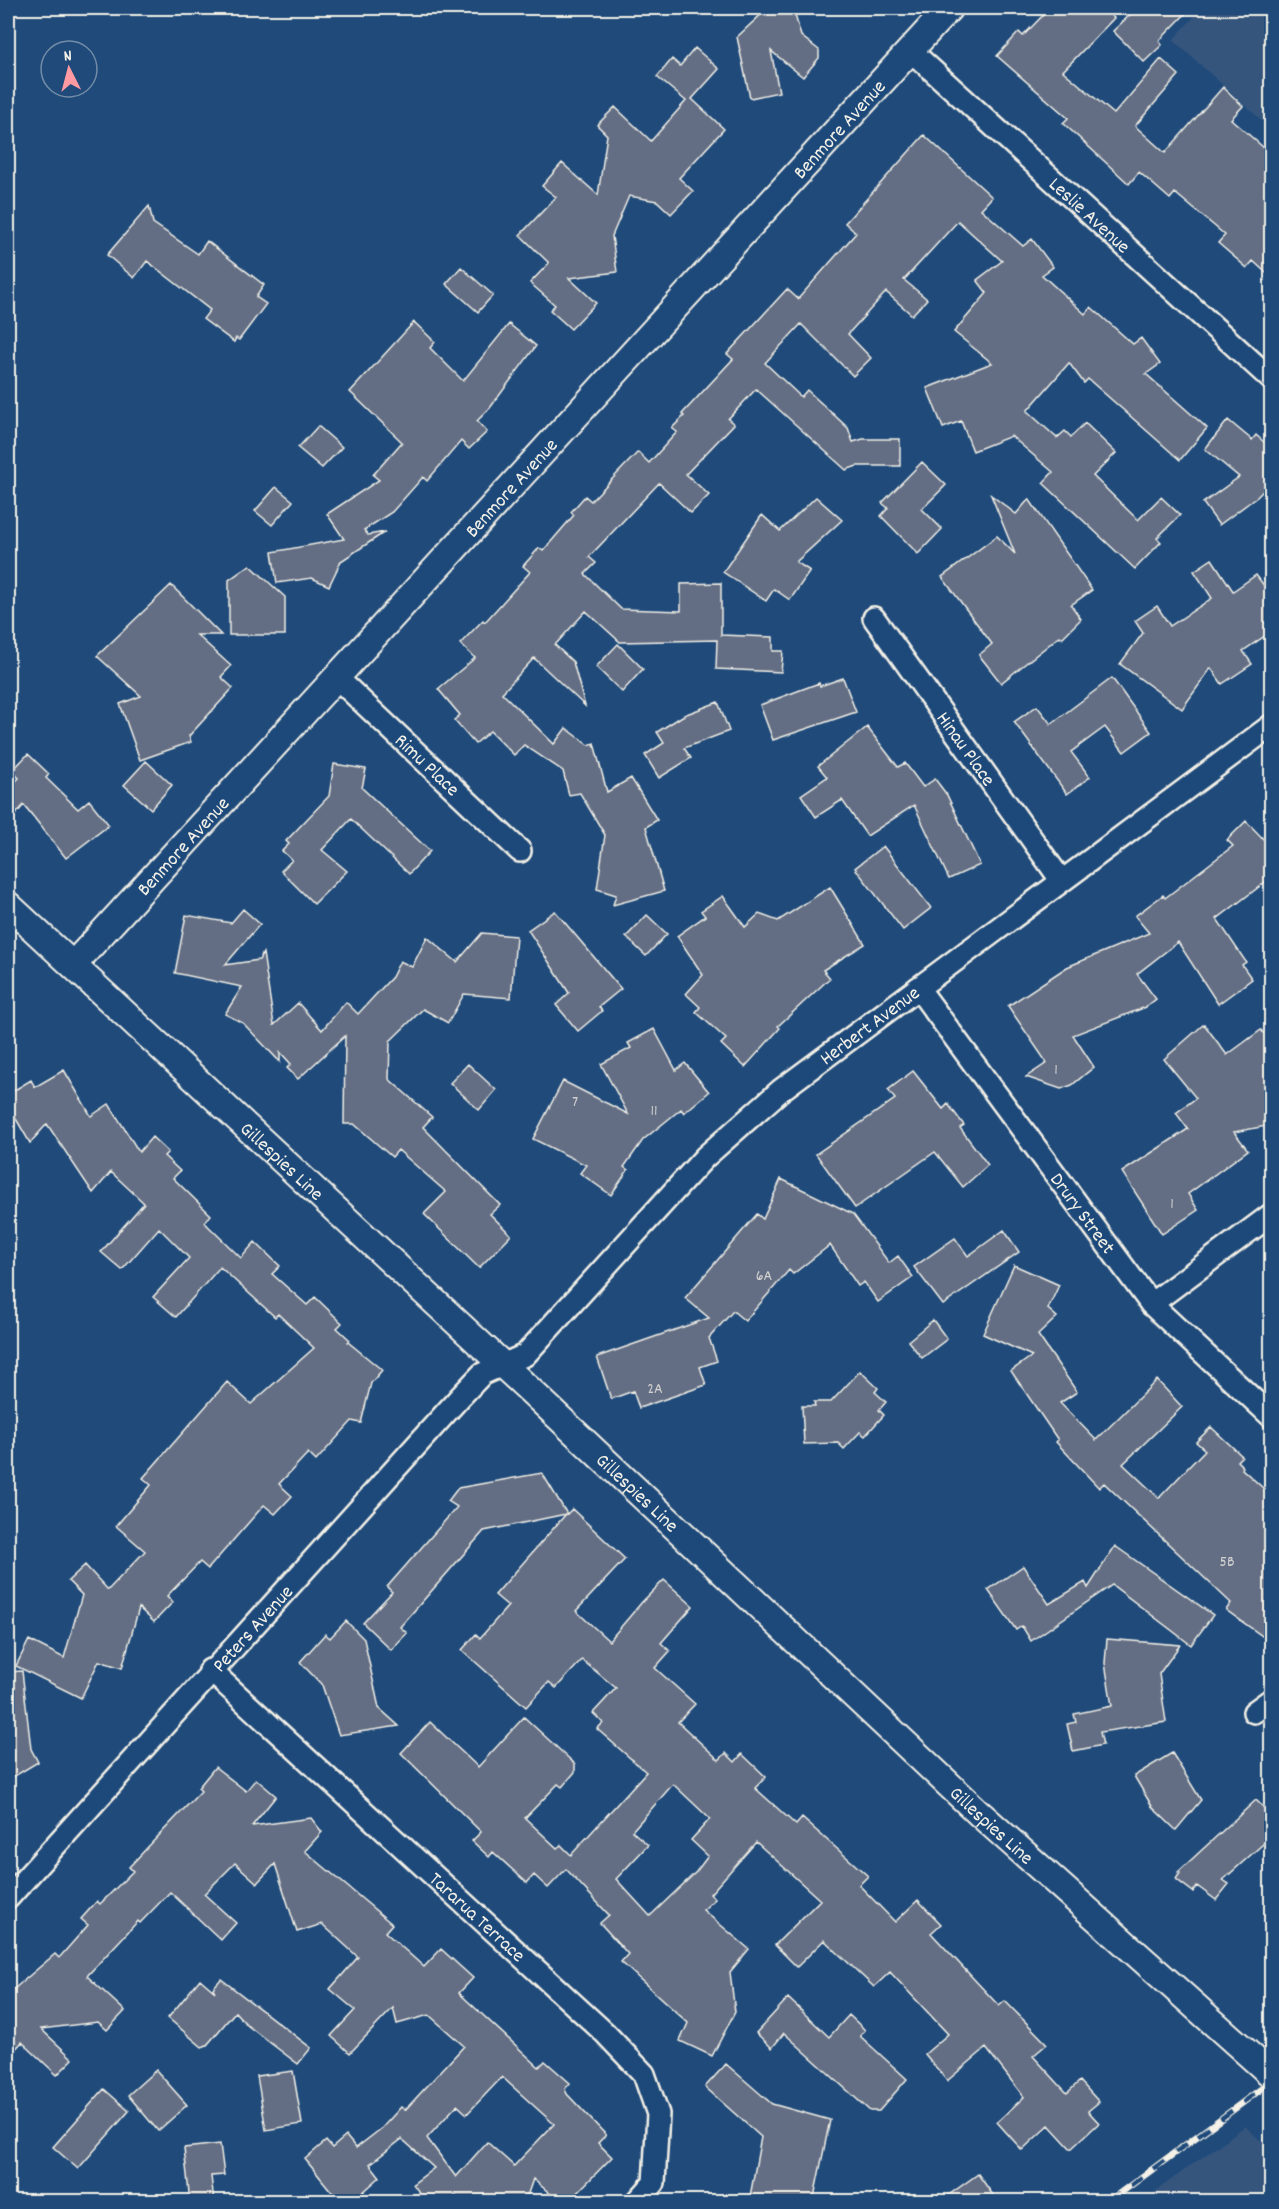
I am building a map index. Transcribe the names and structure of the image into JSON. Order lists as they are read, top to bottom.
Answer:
{
  "streets": {
    "street": [
      "Benmore Avenue",
      "Leslie Avenue",
      "Hinau Place",
      "Rimu Place",
      "Herbert Avenue",
      "Gillespies Line",
      "Drury Street",
      "Peters Avenue",
      "Tararua Terrace"
    ]
  },
  "crossings": [
    ["Benmore Avenue", "Leslie Avenue"],
    ["Benmore Avenue", "Rimu Place"],
    ["Benmore Avenue", "Gillespies Line"],
    ["Hinau Place", "Herbert Avenue"],
    ["Herbert Avenue", "Gillespies Line"],
    ["Herbert Avenue", "Drury Street"],
    ["Herbert Avenue", "Peters Avenue"],
    ["Gillespies Line", "Peters Avenue"],
    ["Peters Avenue", "Tararua Terrace"]
  ],
  "house_numbers": [
    "1",
    "7",
    "11",
    "1",
    "6A",
    "2A",
    "5B"
  ],
  "north": "top"
}
